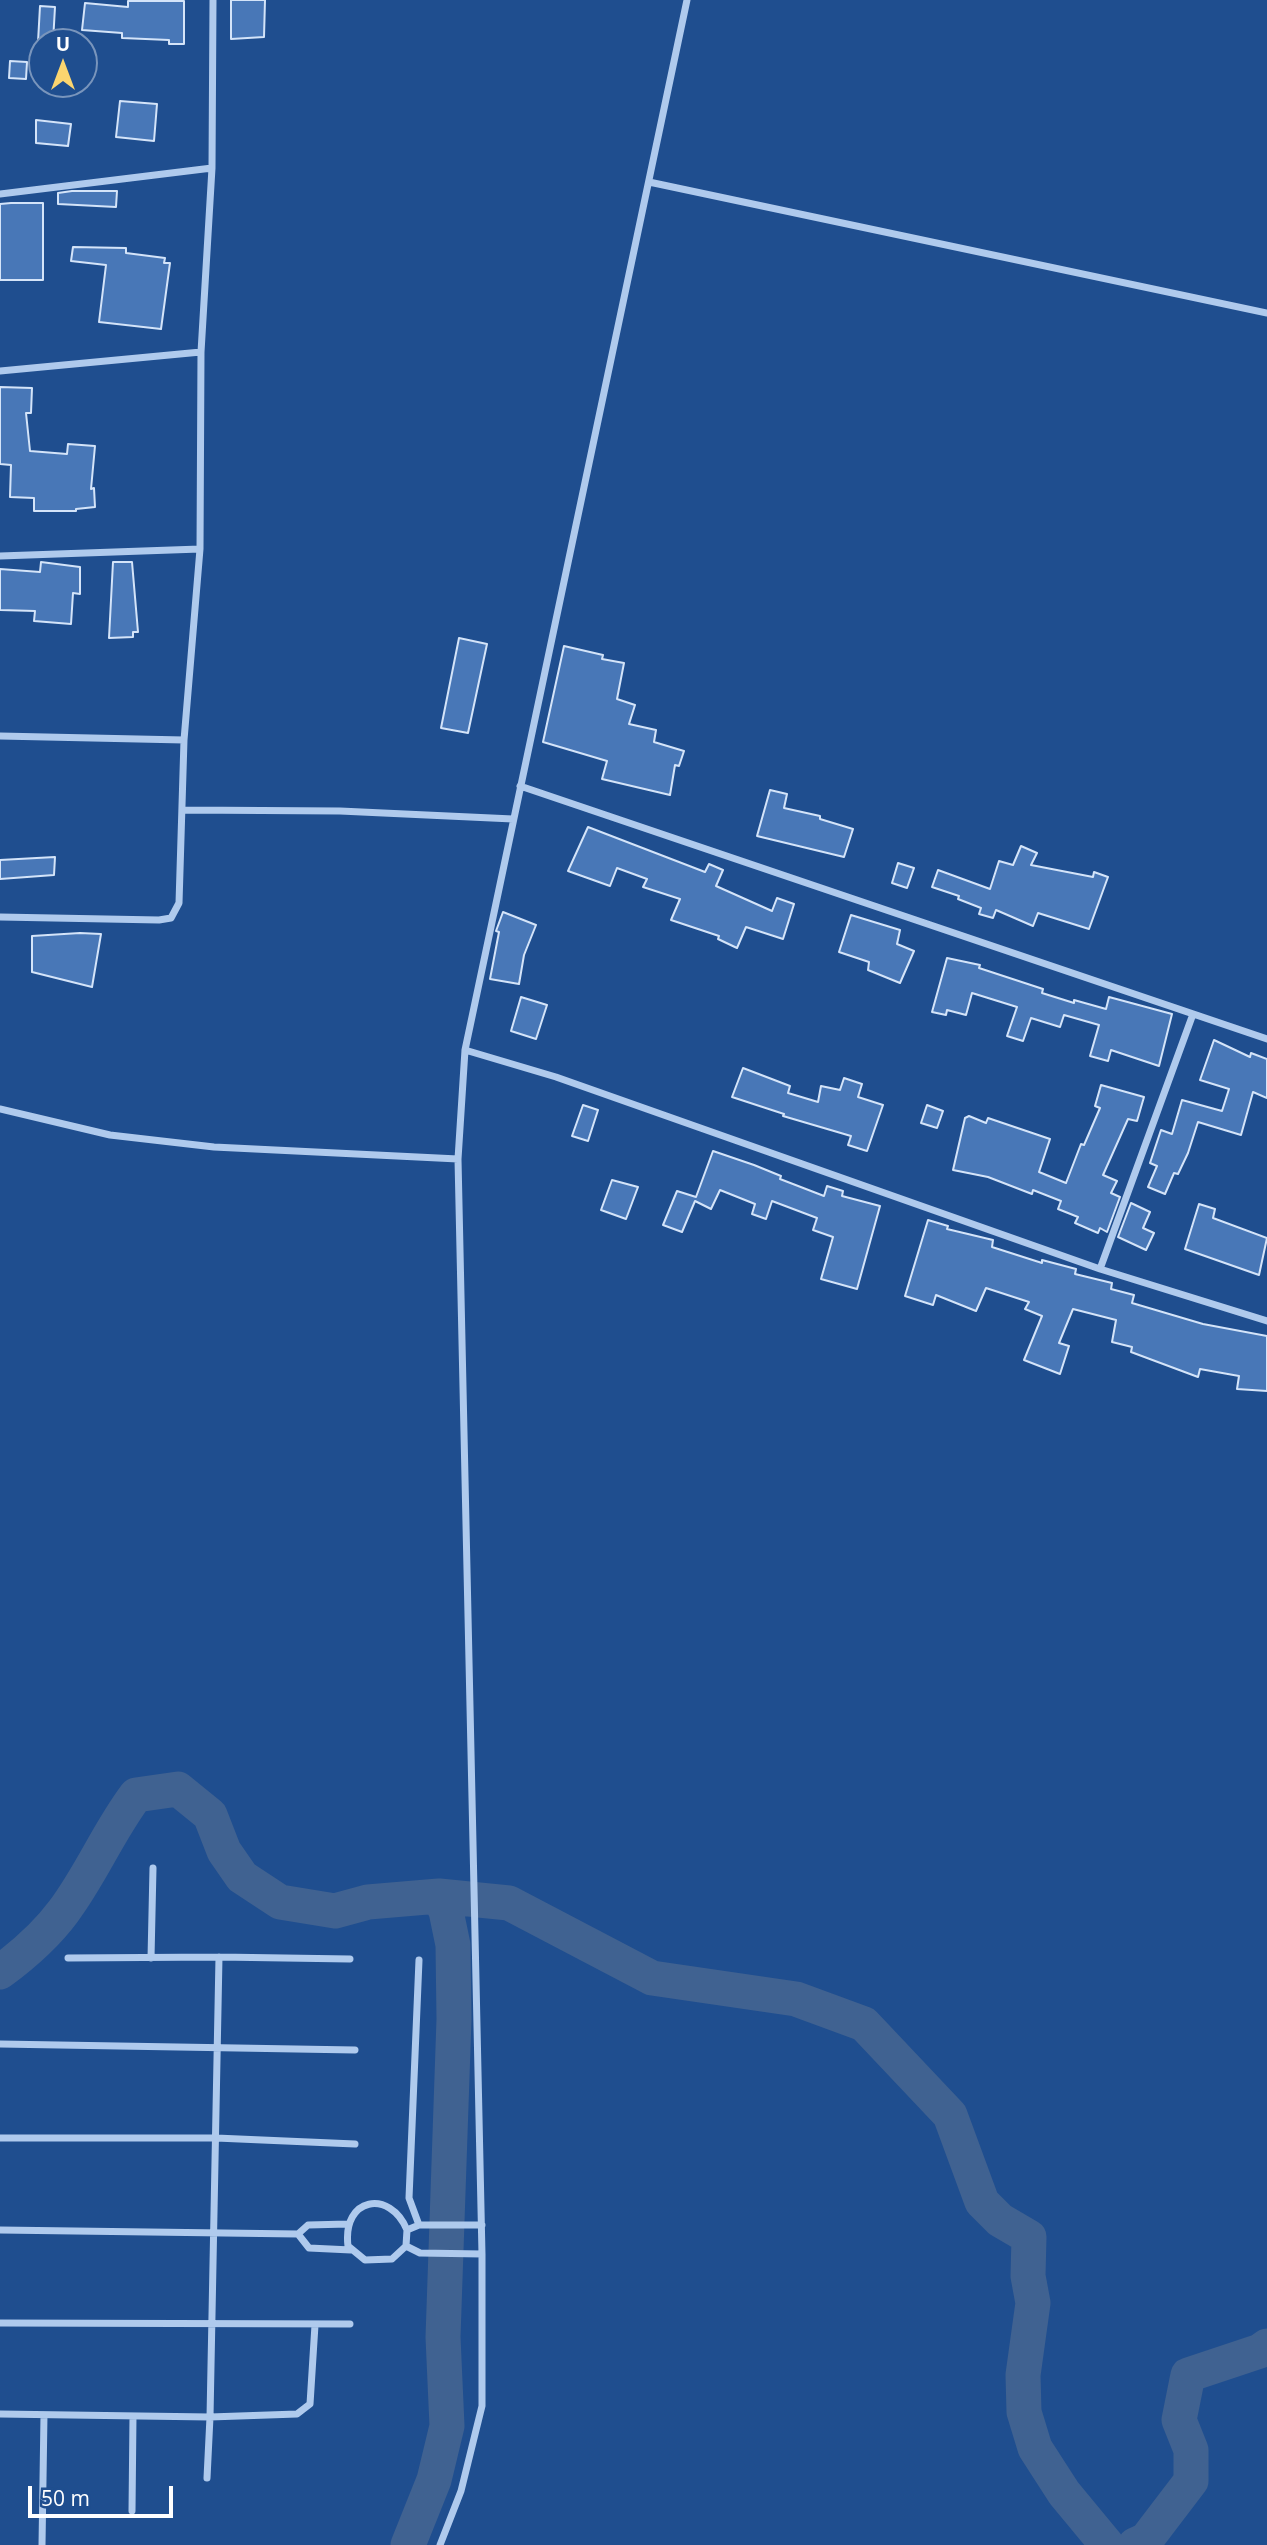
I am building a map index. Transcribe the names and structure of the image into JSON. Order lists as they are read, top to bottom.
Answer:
{
  "scale_bar": "50 m",
  "north": "top"
}
